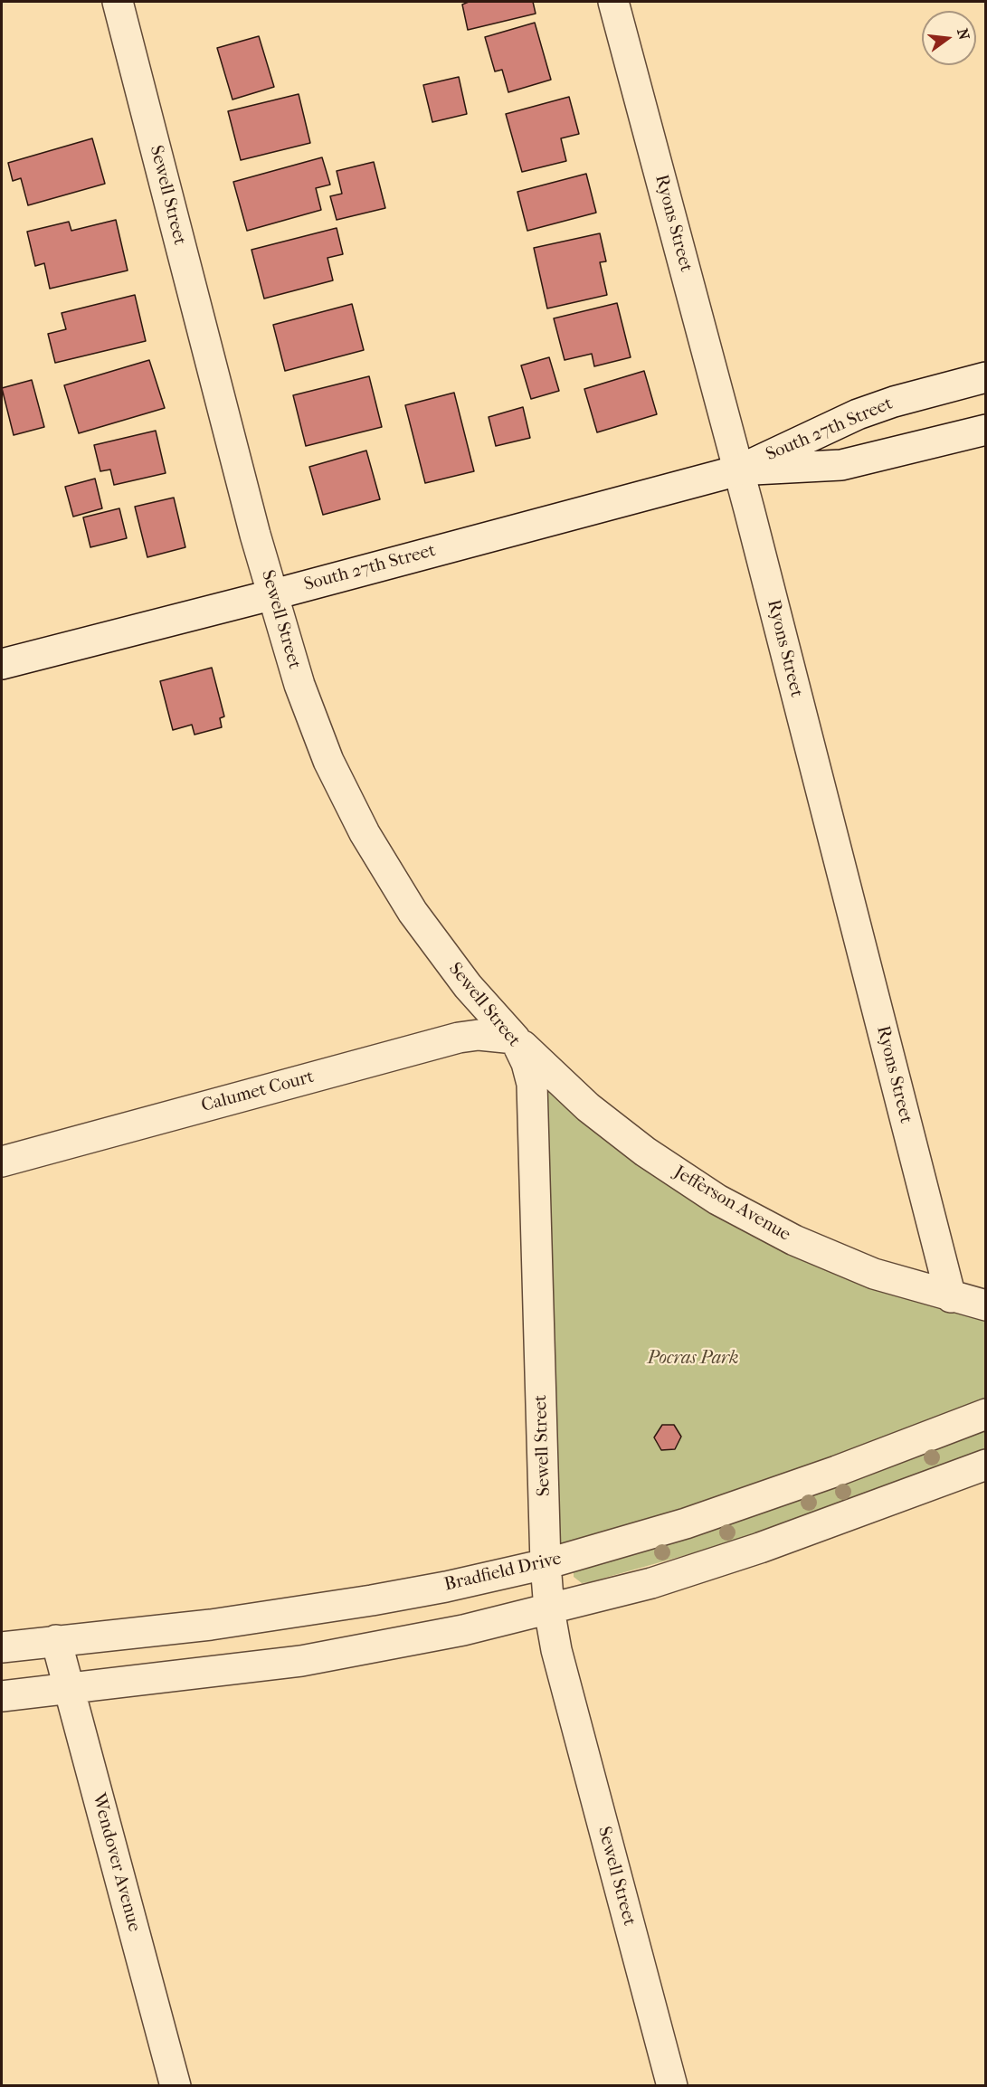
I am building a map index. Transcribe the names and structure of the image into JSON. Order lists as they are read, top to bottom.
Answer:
{
  "streets": {
    "street": [
      "Sewell Street",
      "Ryons Street",
      "South 27th Street",
      "Calumet Court",
      "Jefferson Avenue",
      "Bradfield Drive",
      "Wendover Avenue"
    ]
  },
  "crossings": [
    ["Sewell Street", "South 27th Street"],
    ["Sewell Street", "Calumet Court"],
    ["Sewell Street", "Jefferson Avenue"],
    ["Sewell Street", "Bradfield Drive"],
    ["Ryons Street", "South 27th Street"],
    ["Ryons Street", "Jefferson Avenue"],
    ["Calumet Court", "Jefferson Avenue"],
    ["Bradfield Drive", "Wendover Avenue"]
  ],
  "parks": ["Pocras Park"],
  "north": "right"
}
